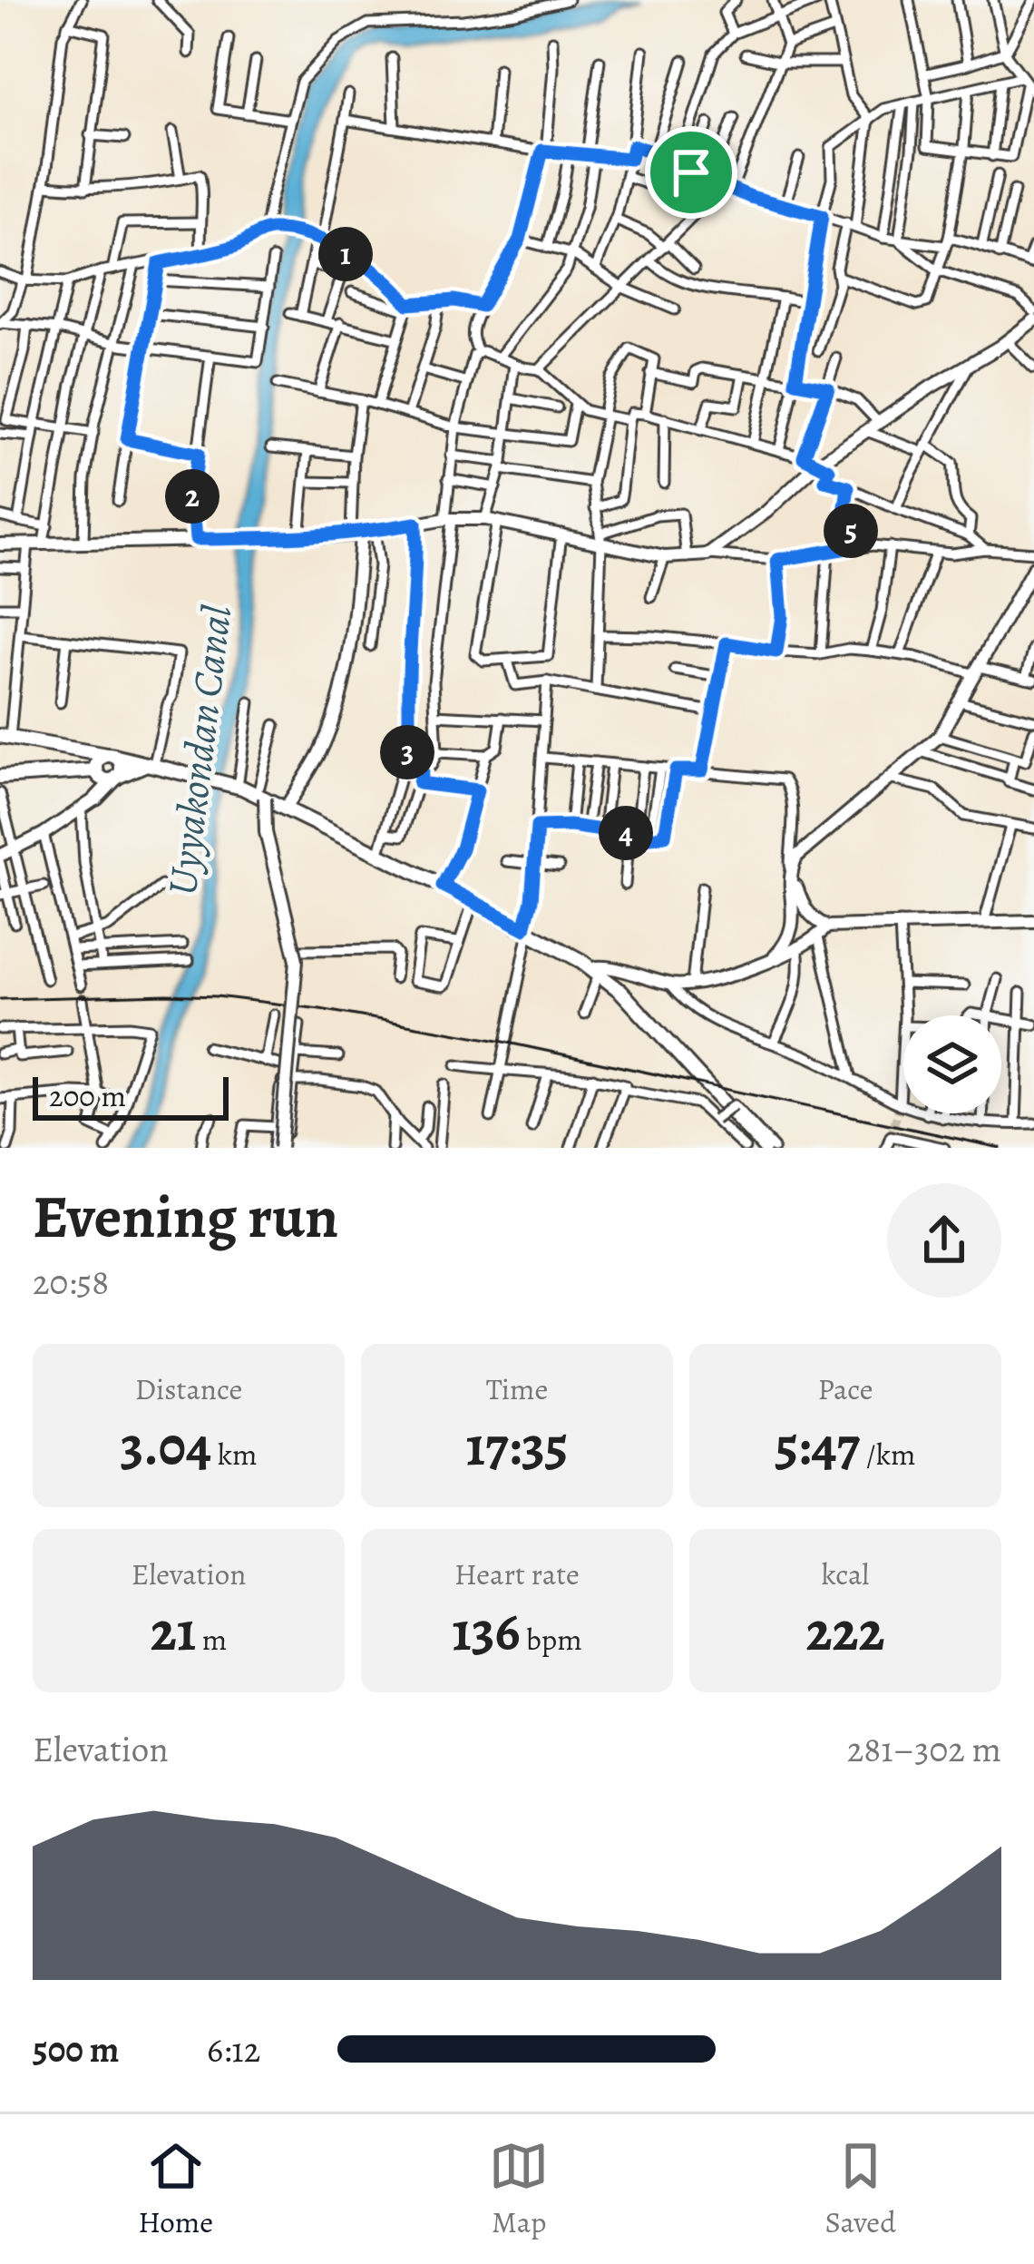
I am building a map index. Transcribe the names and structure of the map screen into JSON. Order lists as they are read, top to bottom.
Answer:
{
  "water": ["Uyyakondan Canal"],
  "scale_bar": "200 m",
  "page": {
    "pins": [
      "1",
      "2",
      "5",
      "3",
      "4"
    ],
    "scale": "200 m",
    "heading": ["Evening run", "20:58"],
    "stats": [
      ["Distance", "3.04 km"],
      ["Time", "17:35"],
      ["Pace", "5:47 /km"],
      ["Elevation", "21 m"],
      ["Heart rate", "136 bpm"],
      ["kcal", "222"]
    ],
    "chart": ["Elevation", "281–302 m"],
    "list": [
      {
        "name": "500 m",
        "note": "6:12"
      }
    ],
    "tabs": ["Home", "Map", "Saved"]
  }
}
